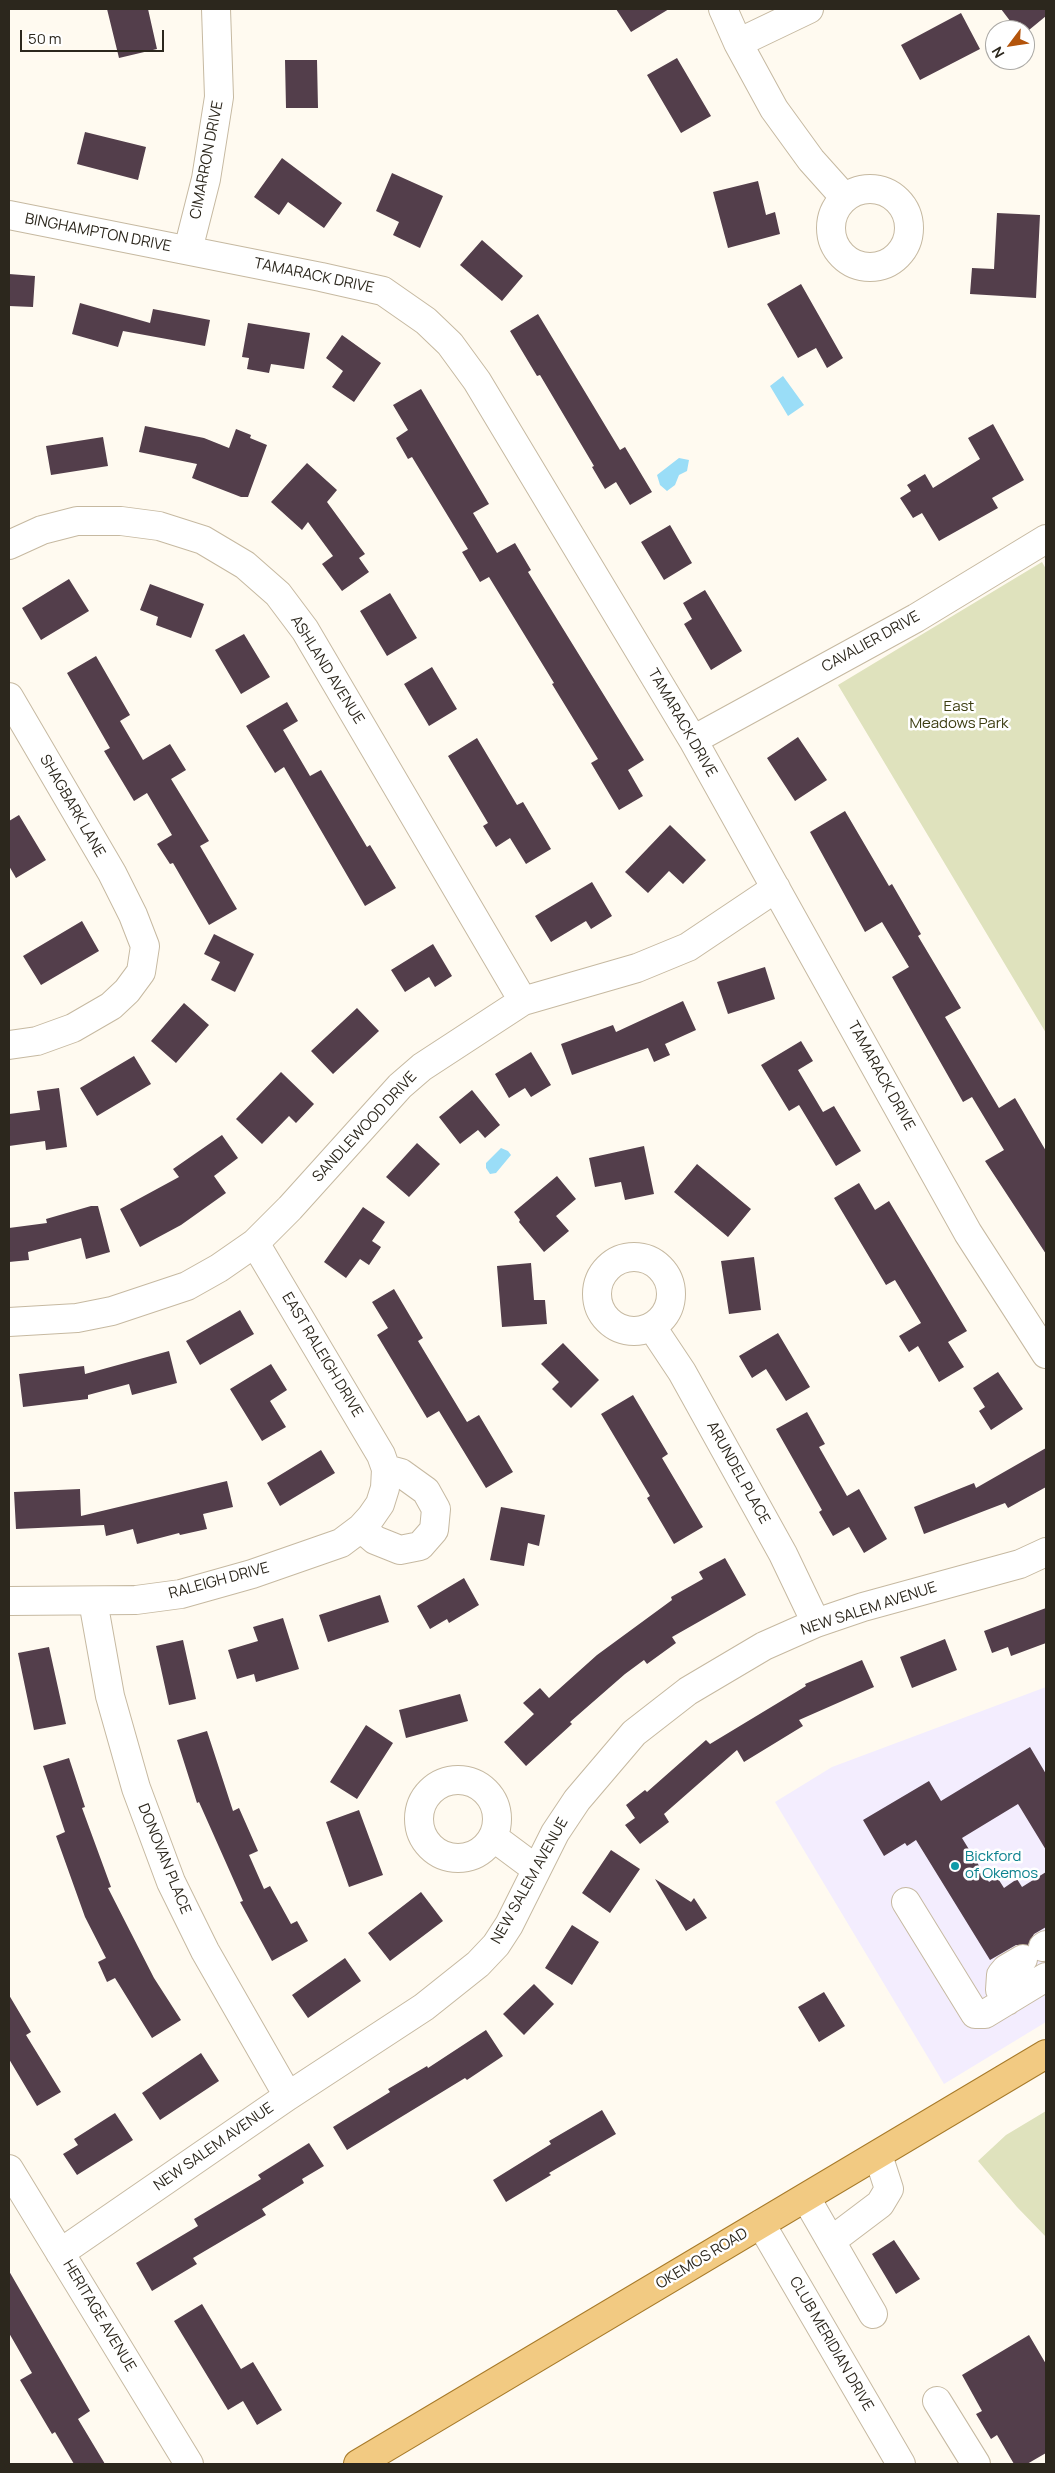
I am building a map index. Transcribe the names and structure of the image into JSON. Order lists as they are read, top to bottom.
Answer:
{
  "streets": {
    "main road": ["OKEMOS ROAD"],
    "street": [
      "CIMARRON DRIVE",
      "BINGHAMPTON DRIVE",
      "TAMARACK DRIVE",
      "CAVALIER DRIVE",
      "ASHLAND AVENUE",
      "SHAGBARK LANE",
      "SANDLEWOOD DRIVE",
      "EAST RALEIGH DRIVE",
      "ARUNDEL PLACE",
      "RALEIGH DRIVE",
      "NEW SALEM AVENUE",
      "DONOVAN PLACE",
      "HERITAGE AVENUE",
      "CLUB MERIDIAN DRIVE"
    ]
  },
  "crossings": [
    ["CIMARRON DRIVE", "BINGHAMPTON DRIVE"],
    ["CIMARRON DRIVE", "TAMARACK DRIVE"],
    ["BINGHAMPTON DRIVE", "TAMARACK DRIVE"],
    ["TAMARACK DRIVE", "CAVALIER DRIVE"],
    ["TAMARACK DRIVE", "SANDLEWOOD DRIVE"],
    ["ASHLAND AVENUE", "SANDLEWOOD DRIVE"],
    ["SANDLEWOOD DRIVE", "EAST RALEIGH DRIVE"],
    ["EAST RALEIGH DRIVE", "RALEIGH DRIVE"],
    ["ARUNDEL PLACE", "NEW SALEM AVENUE"],
    ["RALEIGH DRIVE", "DONOVAN PLACE"],
    ["NEW SALEM AVENUE", "DONOVAN PLACE"],
    ["NEW SALEM AVENUE", "HERITAGE AVENUE"],
    ["OKEMOS ROAD", "CLUB MERIDIAN DRIVE"]
  ],
  "parks": ["East Meadows Park"],
  "places": ["Bickford of Okemos"],
  "scale_bar": "50 m",
  "north": "bottom left"
}
